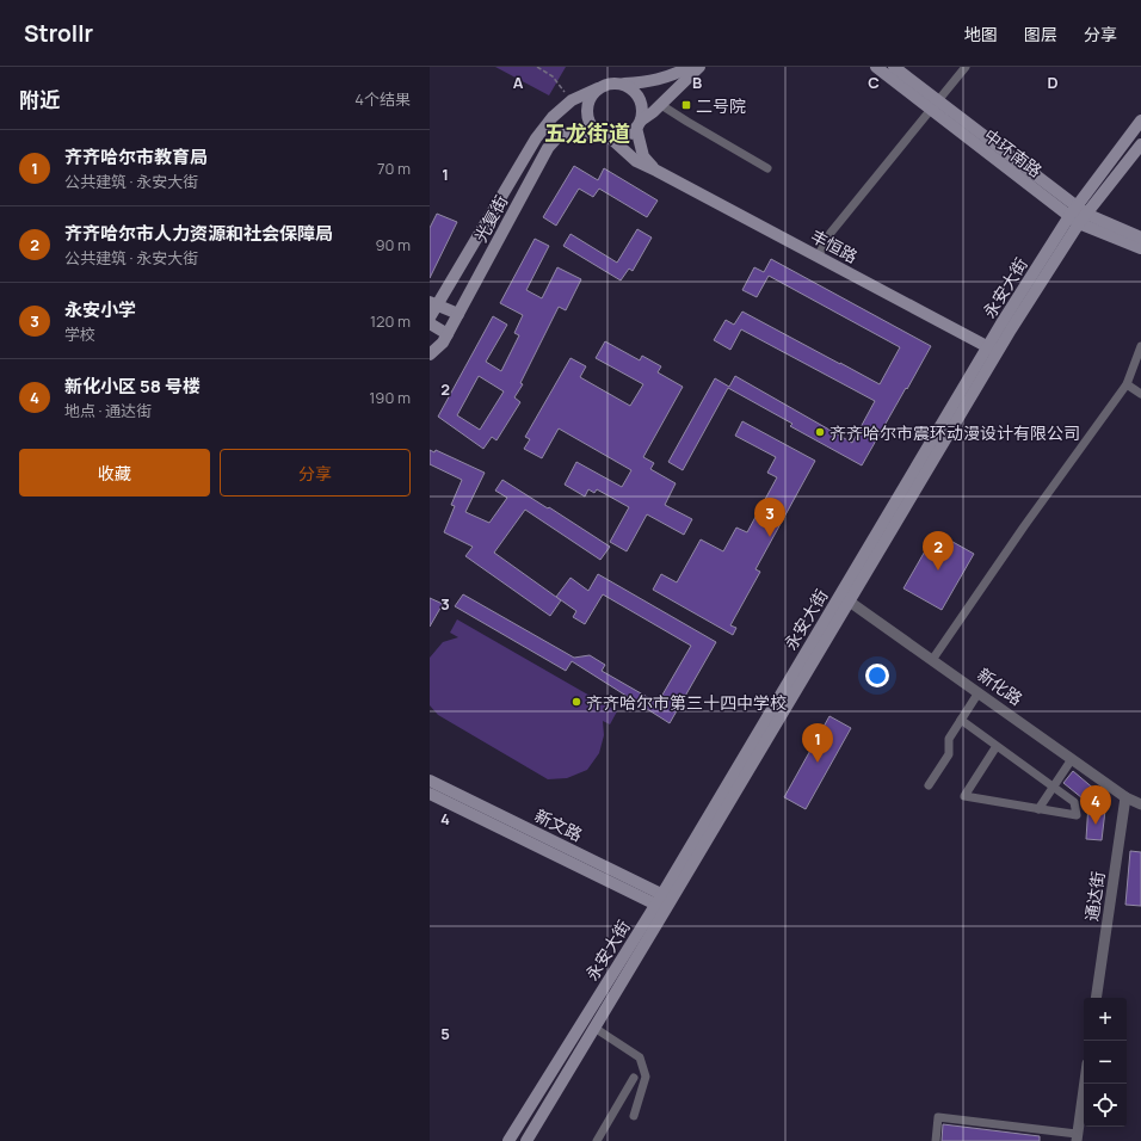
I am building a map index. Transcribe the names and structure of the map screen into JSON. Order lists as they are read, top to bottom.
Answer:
{
  "streets": {
    "main road": [
      "中环南路",
      "光复街",
      "丰恒路",
      "永安大街",
      "新文路"
    ],
    "street": ["新化路", "通达街"]
  },
  "crossings": [
    ["中环南路", "永安大街"],
    ["光复街", "丰恒路"],
    ["丰恒路", "永安大街"],
    ["永安大街", "新化路"],
    ["永安大街", "新文路"],
    ["新化路", "通达街"]
  ],
  "districts": ["五龙街道"],
  "places": {
    "transit": ["二号院"],
    "other": ["齐齐哈尔市震环动漫设计有限公司", "齐齐哈尔市第三十四中学校"]
  },
  "page": {
    "header": "Strollr",
    "nav": ["地图", "图层", "分享"],
    "heading": ["附近", "4个结果"],
    "list": [
      {
        "mark": "1",
        "name": "齐齐哈尔市教育局",
        "note": "公共建筑 · 永安大街",
        "value": "70 m"
      },
      {
        "mark": "2",
        "name": "齐齐哈尔市人力资源和社会保障局",
        "note": "公共建筑 · 永安大街",
        "value": "90 m"
      },
      {
        "mark": "3",
        "name": "永安小学",
        "note": "学校",
        "value": "120 m"
      },
      {
        "mark": "4",
        "name": "新化小区 58 号楼",
        "note": "地点 · 通达街",
        "value": "190 m"
      }
    ],
    "buttons": ["收藏", "分享"],
    "pins": [
      "3",
      "2",
      "1",
      "4"
    ],
    "map_buttons": ["+", "−"]
  },
  "grid": {
    "columns": [
      "A",
      "B",
      "C",
      "D"
    ],
    "rows": [
      "1",
      "2",
      "3",
      "4",
      "5"
    ]
  }
}
